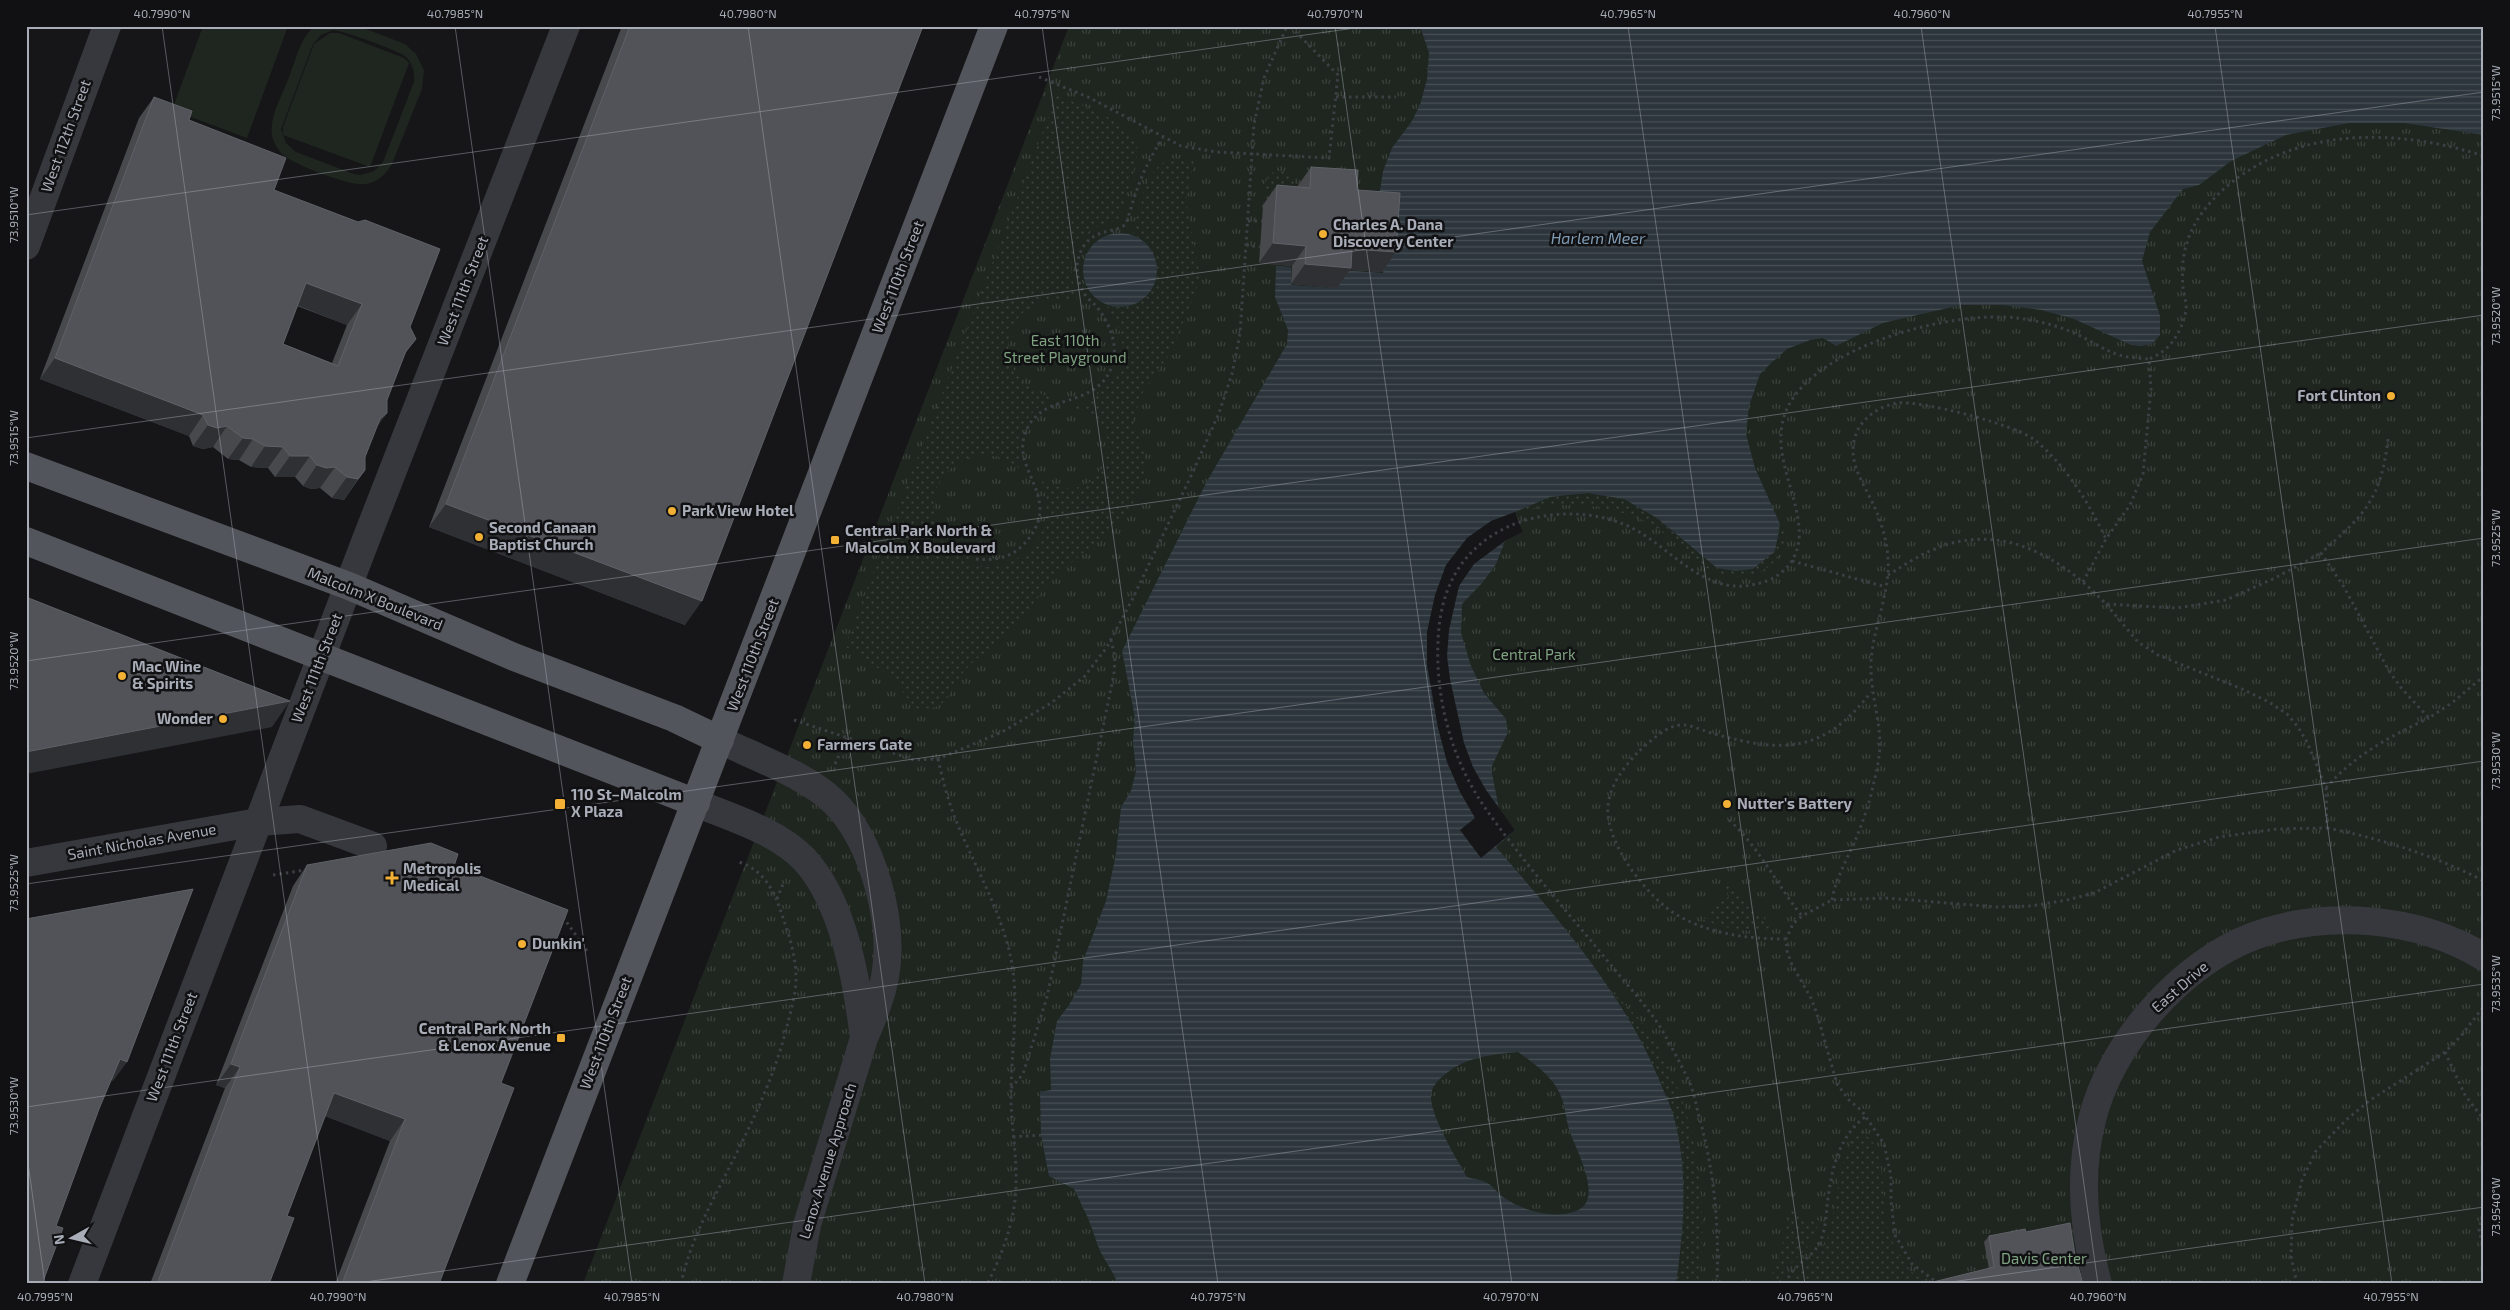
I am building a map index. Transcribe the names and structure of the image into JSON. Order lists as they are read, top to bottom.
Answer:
{
  "streets": {
    "main road": ["West 110th Street", "Malcolm X Boulevard"],
    "street": [
      "West 112th Street",
      "West 111th Street",
      "Saint Nicholas Avenue",
      "East Drive",
      "Lenox Avenue Approach"
    ]
  },
  "crossings": [
    ["West 110th Street", "Malcolm X Boulevard"],
    ["West 110th Street", "Lenox Avenue Approach"],
    ["West 111th Street", "Malcolm X Boulevard"],
    ["West 111th Street", "Saint Nicholas Avenue"],
    ["Malcolm X Boulevard", "Lenox Avenue Approach"]
  ],
  "water": ["Harlem Meer"],
  "parks": ["East 110th Street Playground", "Central Park", "Davis Center"],
  "places": {
    "other": [
      "Charles A. Dana Discovery Center",
      "Fort Clinton",
      "Park View Hotel",
      "Second Canaan Baptist Church",
      "Mac Wine & Spirits",
      "Wonder",
      "Farmers Gate",
      "Nutter's Battery",
      "Dunkin'"
    ],
    "transit": ["Central Park North & Malcolm X Boulevard", "110 St–Malcolm X Plaza", "Central Park North & Lenox Avenue"],
    "health": ["Metropolis Medical"]
  },
  "north": "left",
  "coordinates": [
    "40.7990°N",
    "40.7985°N",
    "40.7980°N",
    "40.7975°N",
    "40.7970°N",
    "40.7965°N",
    "40.7960°N",
    "40.7955°N",
    "73.9515°W",
    "73.9510°W",
    "73.9520°W",
    "73.9525°W",
    "73.9530°W",
    "73.9535°W",
    "73.9540°W",
    "40.7995°N"
  ]
}
